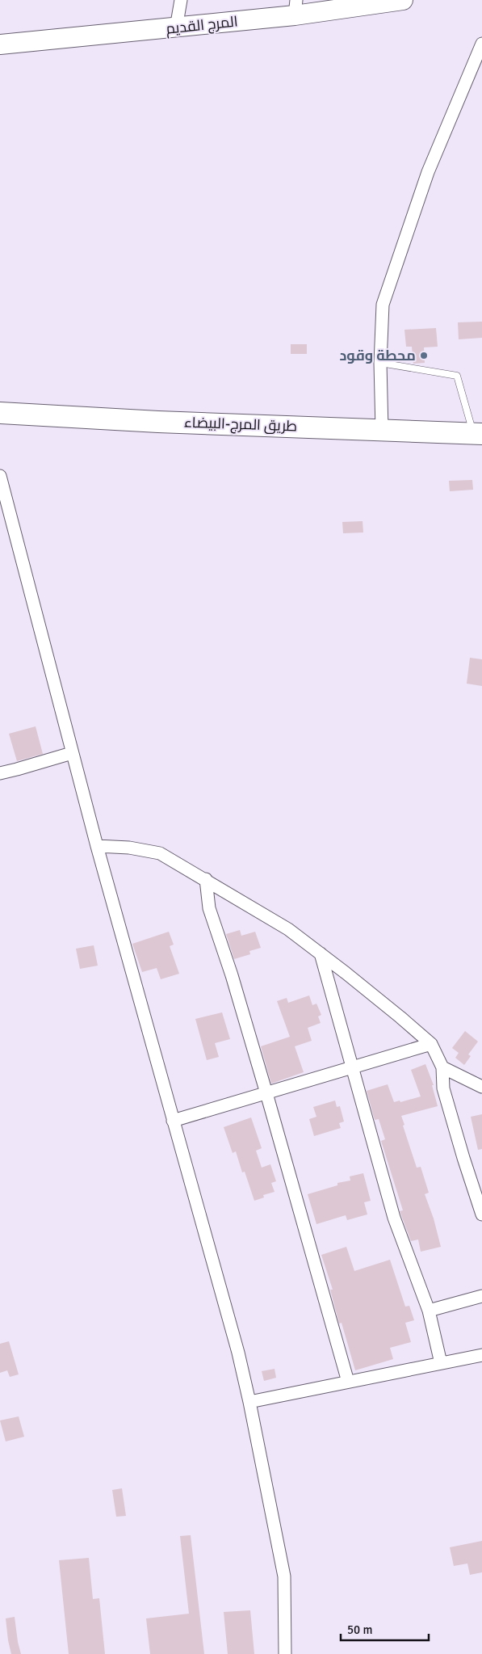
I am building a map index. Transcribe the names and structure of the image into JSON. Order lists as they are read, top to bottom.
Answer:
{
  "streets": {
    "highway": ["طريق المرج-البيضاء"],
    "main road": ["المرج القديم"]
  },
  "places": ["محطة وقود"],
  "scale_bar": "50 m"
}
